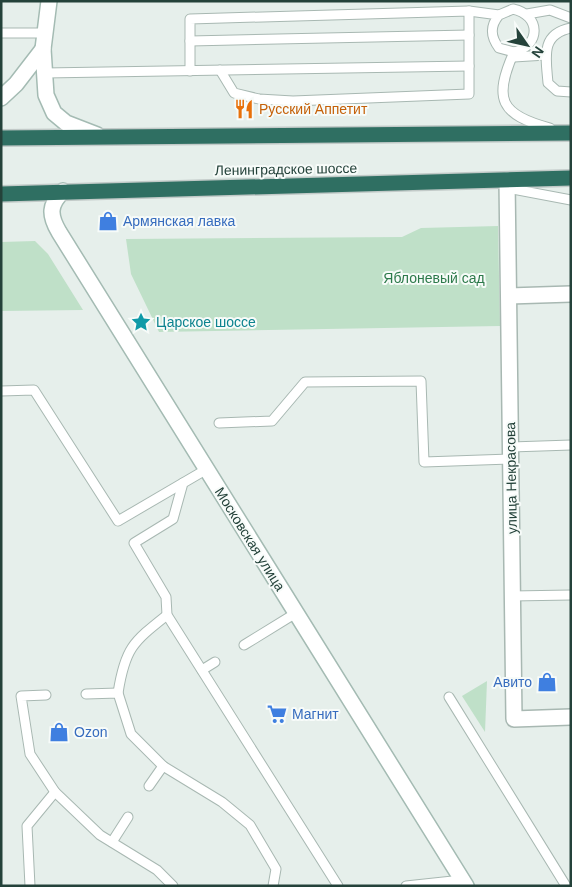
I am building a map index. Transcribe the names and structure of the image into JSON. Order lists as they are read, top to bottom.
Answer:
{
  "streets": {
    "highway": ["Ленинградское шоссе"],
    "street": ["улица Некрасова", "Московская улица"]
  },
  "crossings": [
    ["Ленинградское шоссе", "улица Некрасова"],
    ["Ленинградское шоссе", "Московская улица"]
  ],
  "parks": ["Яблоневый сад"],
  "places": {
    "restaurant": ["Русский Аппетит"],
    "shop": ["Армянская лавка", "Авито", "Ozon"],
    "place": ["Царское шоссе"],
    "supermarket": ["Магнит"]
  },
  "north": "bottom right"
}
